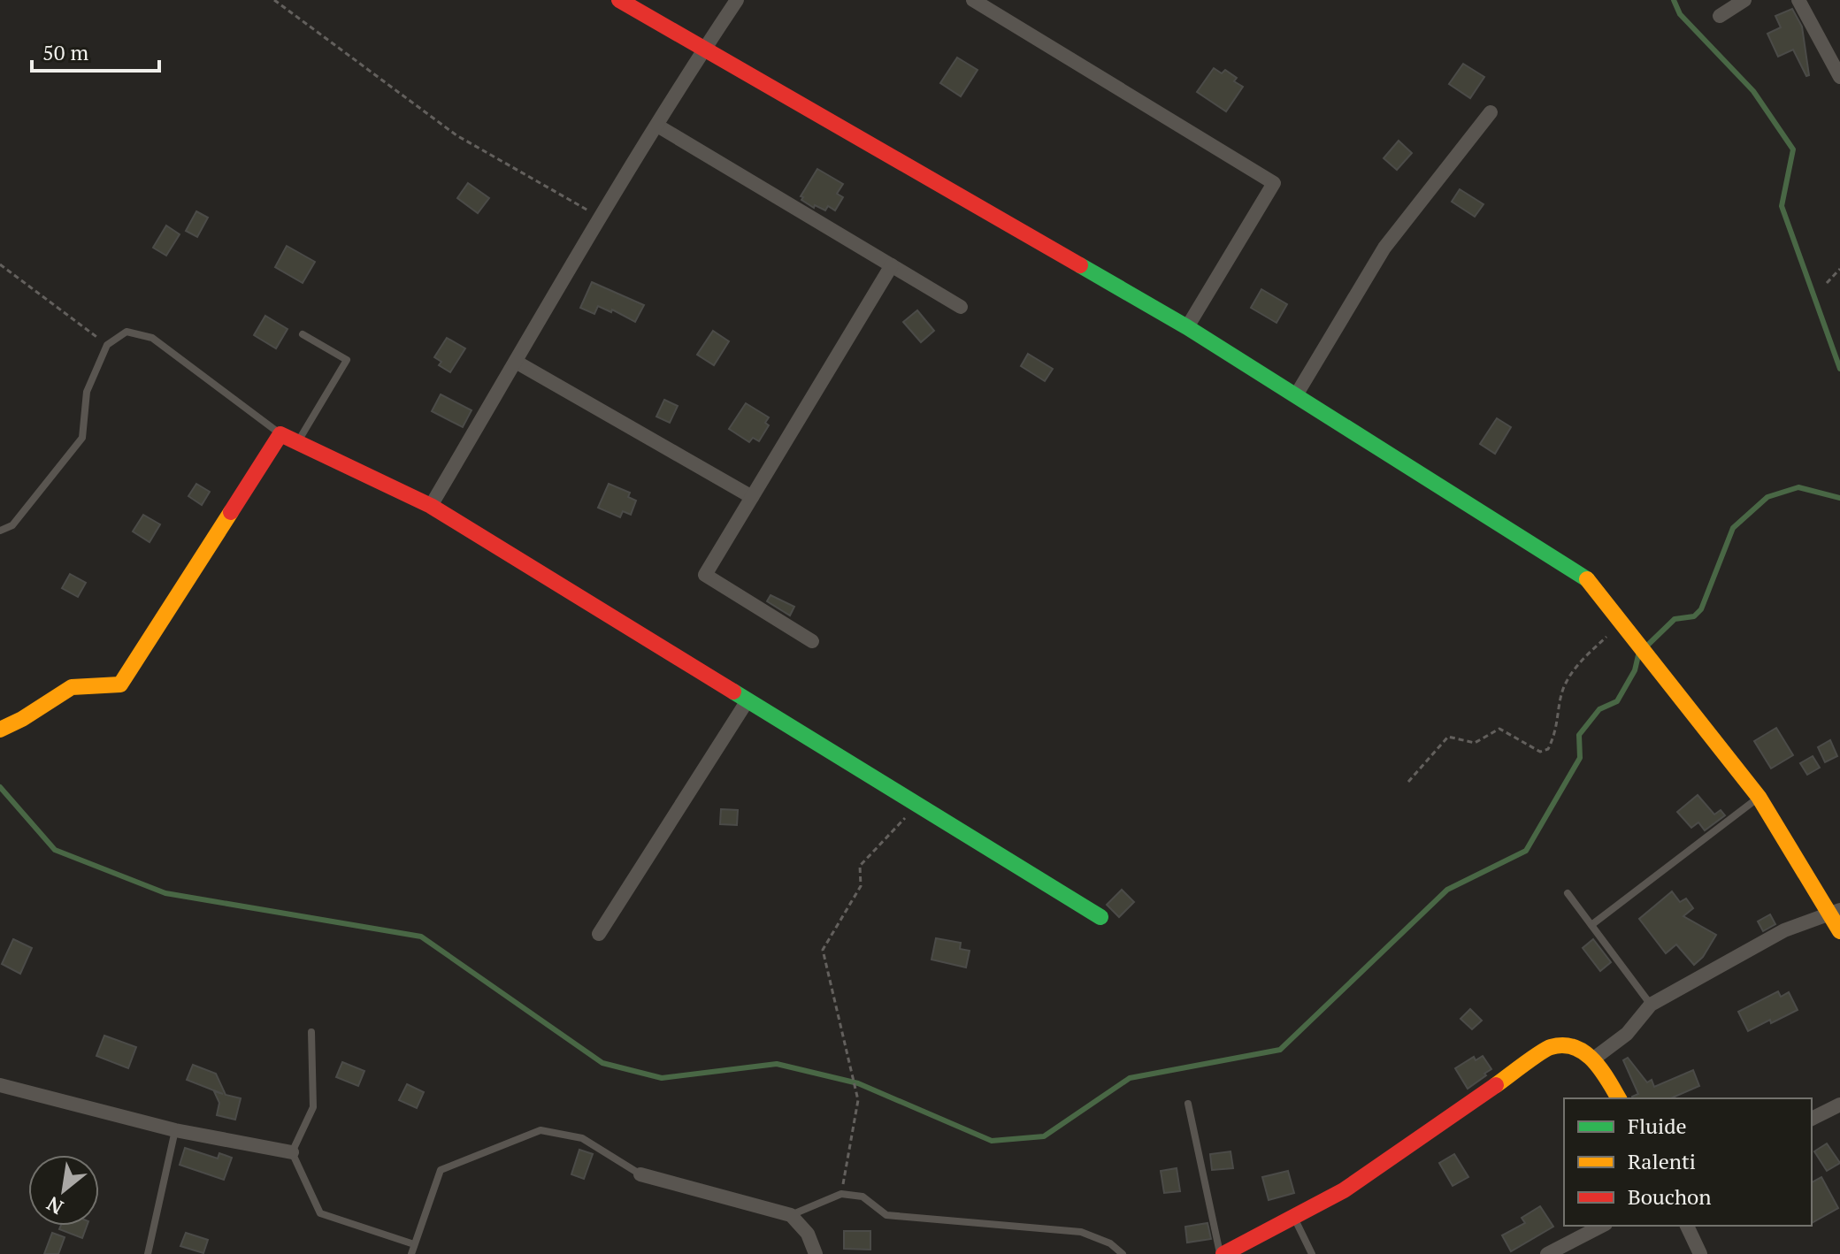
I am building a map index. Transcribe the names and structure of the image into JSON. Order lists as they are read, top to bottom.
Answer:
{
  "legend": ["Fluide", "Ralenti", "Bouchon"],
  "scale_bar": "50 m",
  "north": "bottom left"
}
